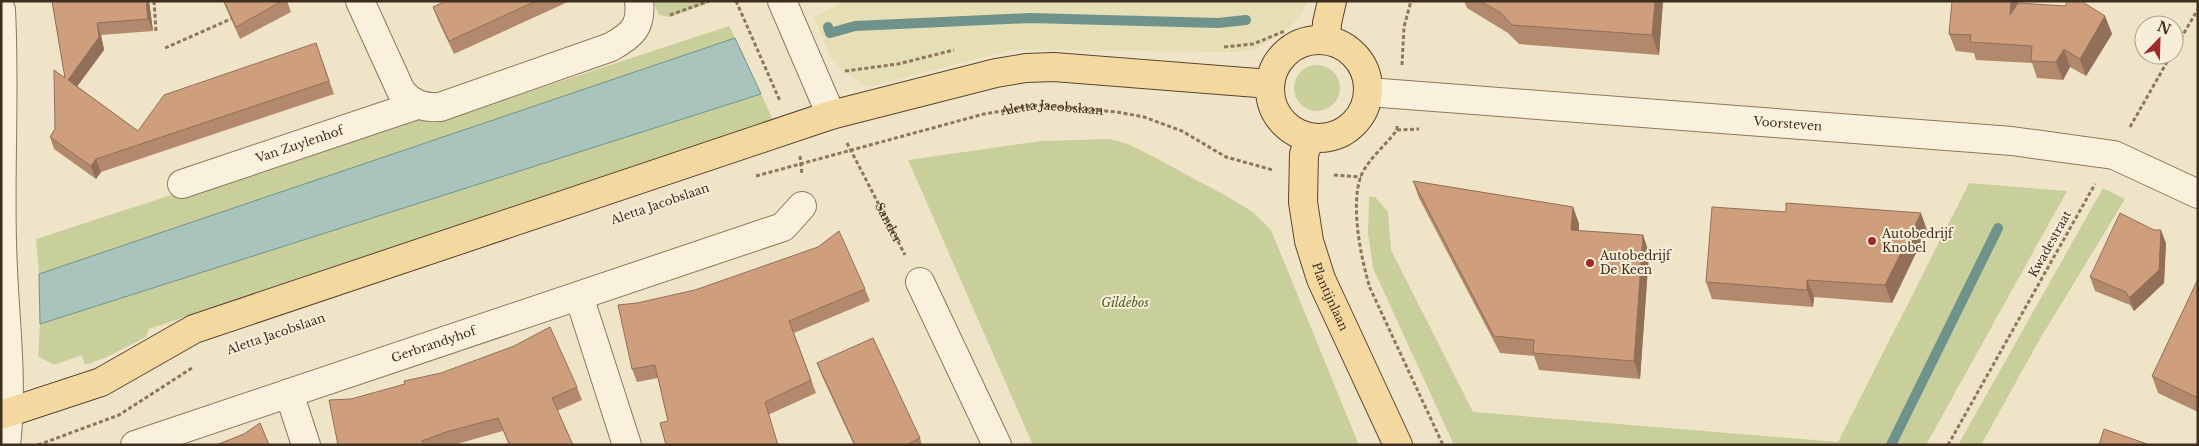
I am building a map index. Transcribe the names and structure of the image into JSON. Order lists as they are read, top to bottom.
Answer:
{
  "streets": {
    "main road": ["Plantijnlaan"],
    "street": ["Voorsteven", "Van Zuylenhof", "Gerbrandyhof"],
    "path": ["Aletta Jacobslaan", "Sander", "Kwadestraat"]
  },
  "crossings": [
    ["Aletta Jacobslaan", "Sander"],
    ["Aletta Jacobslaan", "Plantijnlaan"],
    ["Voorsteven", "Kwadestraat"],
    ["Voorsteven", "Plantijnlaan"]
  ],
  "parks": ["Gildebos"],
  "places": ["Autobedrijf Knobel", "Autobedrijf De Keen"],
  "north": "top right"
}
